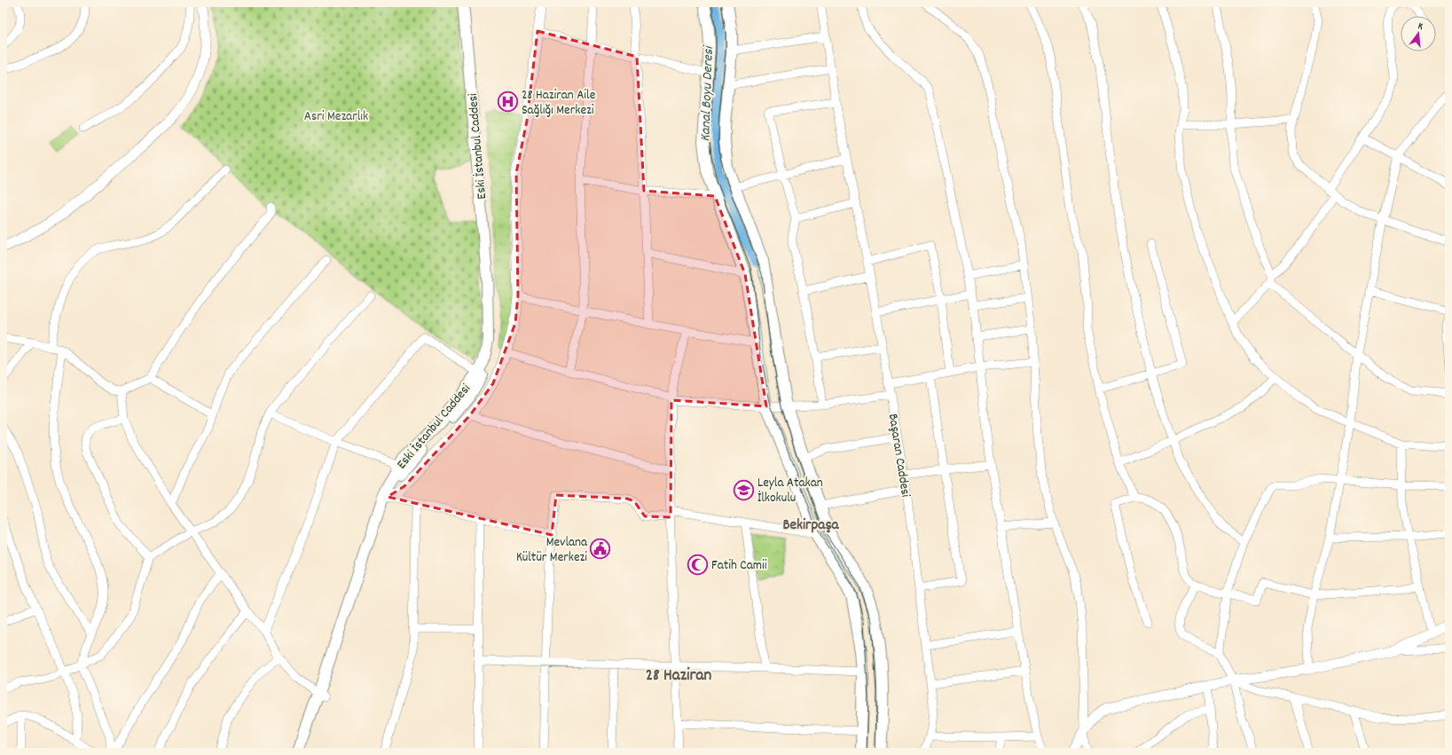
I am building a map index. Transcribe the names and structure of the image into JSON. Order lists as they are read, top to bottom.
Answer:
{
  "streets": {
    "main road": ["Eski İstanbul Caddesi"],
    "street": ["Başaran Caddesi"]
  },
  "districts": ["Bekirpaşa", "28 Haziran"],
  "water": ["Kanal Boyu Deresi"],
  "parks": ["Asri Mezarlık"],
  "places": {
    "hospital": ["28 Haziran Aile Sağlığı Merkezi"],
    "school or university": ["Leyla Atakan İlkokulu"],
    "public building": ["Mevlana Kültür Merkezi"],
    "mosque": ["Fatih Camii"]
  },
  "north": "top"
}
